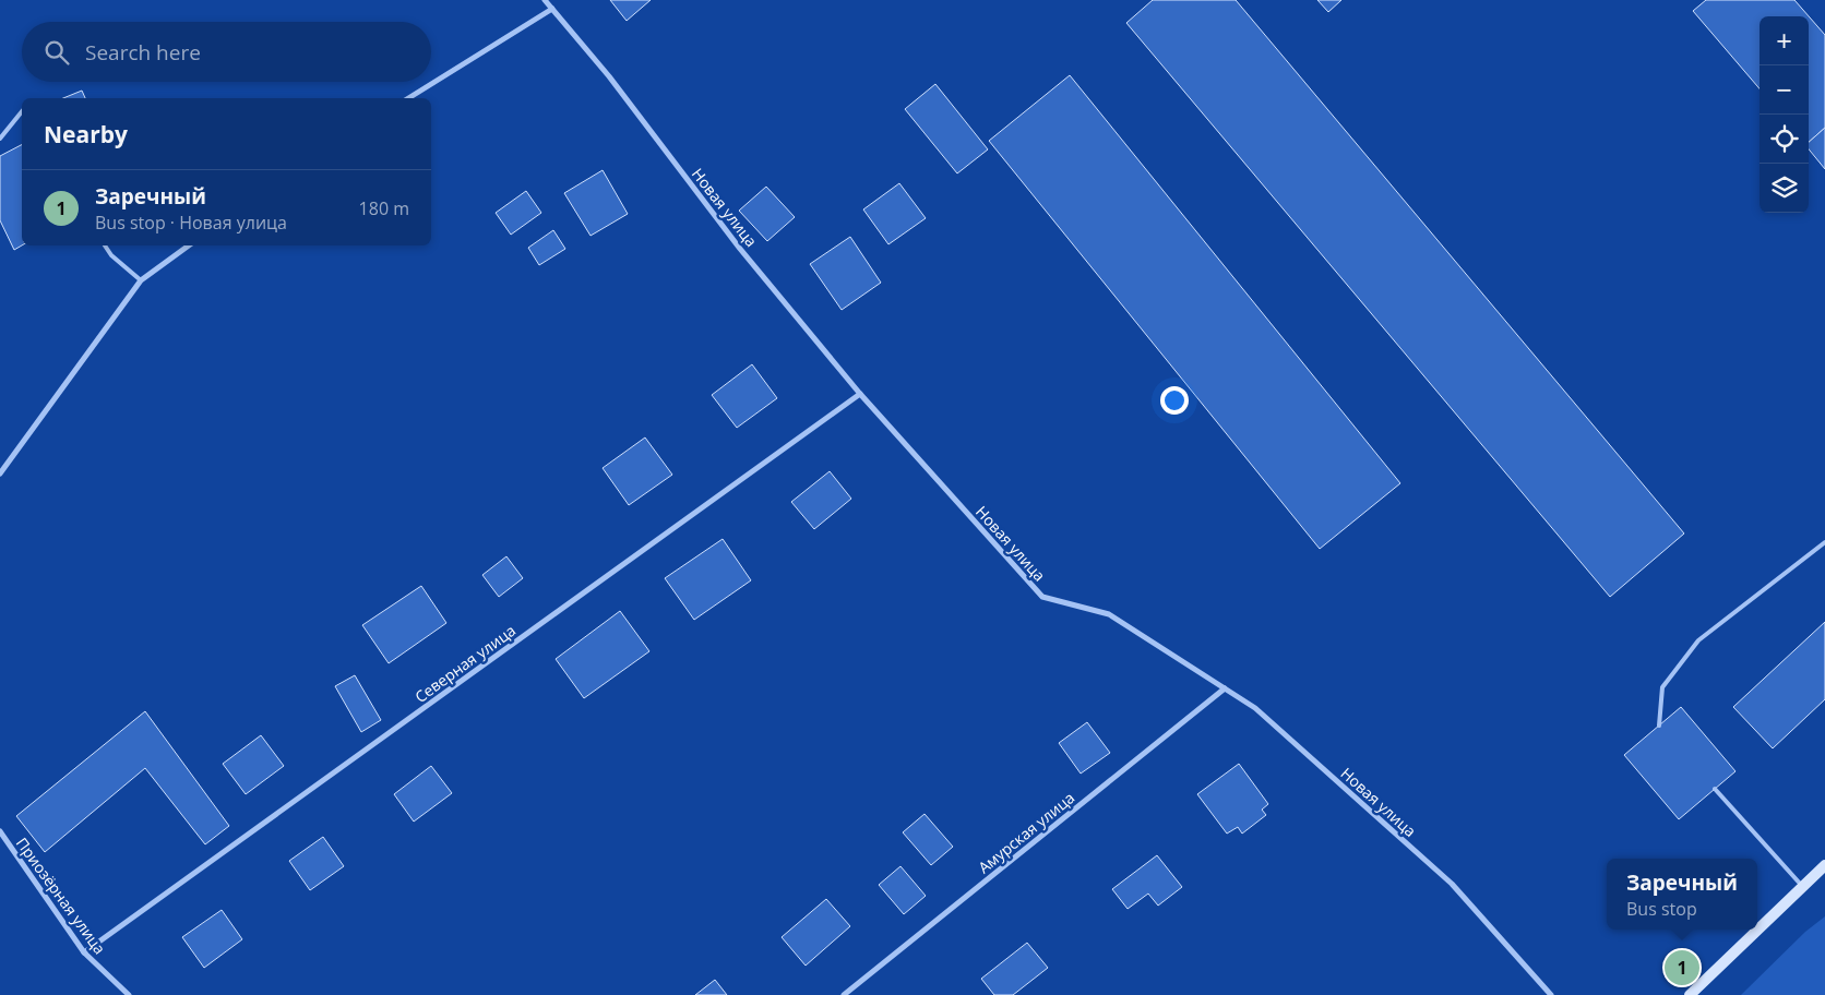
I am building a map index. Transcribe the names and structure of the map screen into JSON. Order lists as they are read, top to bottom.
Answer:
{
  "streets": {
    "street": [
      "Новая улица",
      "Северная улица",
      "Амурская улица",
      "Приозёрная улица"
    ]
  },
  "crossings": [
    ["Новая улица", "Северная улица"],
    ["Новая улица", "Амурская улица"],
    ["Северная улица", "Приозёрная улица"]
  ],
  "page": {
    "map_buttons": ["+", "−"],
    "search": "Search here",
    "heading": "Nearby",
    "list": [
      {
        "mark": "1",
        "name": "Заречный",
        "note": "Bus stop · Новая улица",
        "value": "180 m"
      }
    ],
    "popup": ["Заречный", "Bus stop"],
    "pins": "1"
  }
}
